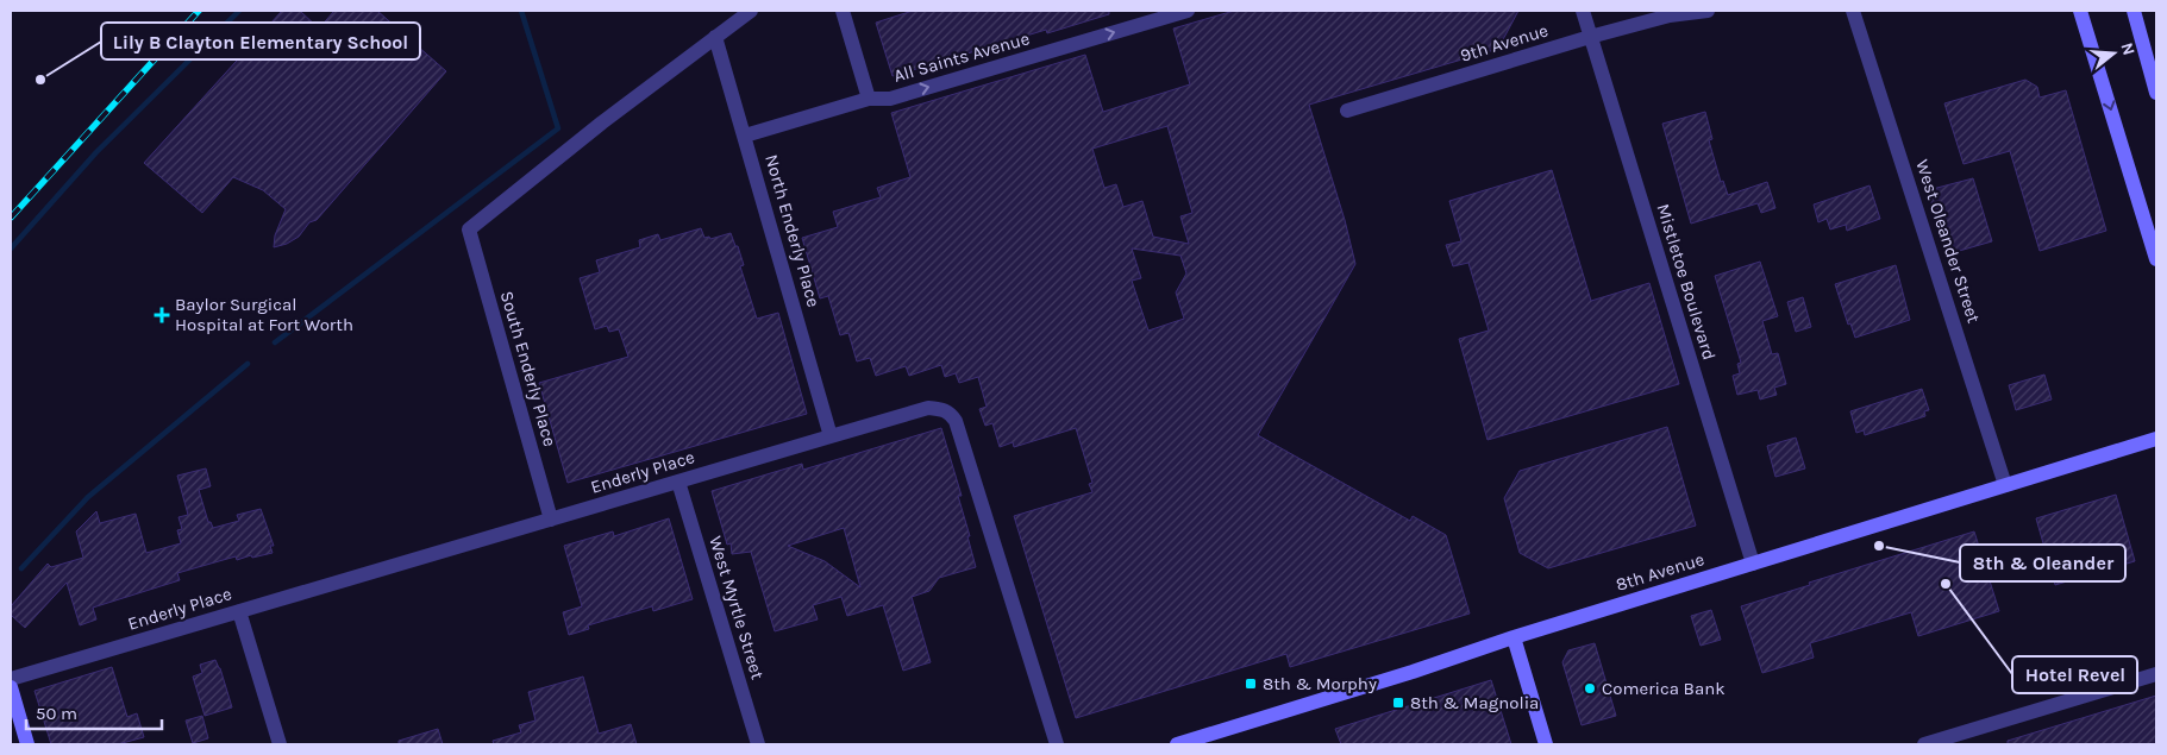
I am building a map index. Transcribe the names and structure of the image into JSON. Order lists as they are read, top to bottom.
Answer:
{
  "streets": {
    "main road": ["8th Avenue"],
    "street": [
      "9th Avenue",
      "All Saints Avenue",
      "North Enderly Place",
      "West Oleander Street",
      "Mistletoe Boulevard",
      "South Enderly Place",
      "Enderly Place",
      "West Myrtle Street"
    ]
  },
  "crossings": [
    ["9th Avenue", "Mistletoe Boulevard"],
    ["All Saints Avenue", "North Enderly Place"],
    ["North Enderly Place", "South Enderly Place"],
    ["North Enderly Place", "Enderly Place"],
    ["West Oleander Street", "8th Avenue"],
    ["Mistletoe Boulevard", "8th Avenue"],
    ["South Enderly Place", "Enderly Place"],
    ["Enderly Place", "West Myrtle Street"]
  ],
  "one_way": ["All Saints Avenue"],
  "places": {
    "other": [
      "Lily B Clayton Elementary School",
      "8th & Oleander",
      "Hotel Revel",
      "Comerica Bank"
    ],
    "health": ["Baylor Surgical Hospital at Fort Worth"],
    "transit": ["8th & Morphy", "8th & Magnolia"]
  },
  "scale_bar": "50 m",
  "north": "right"
}
